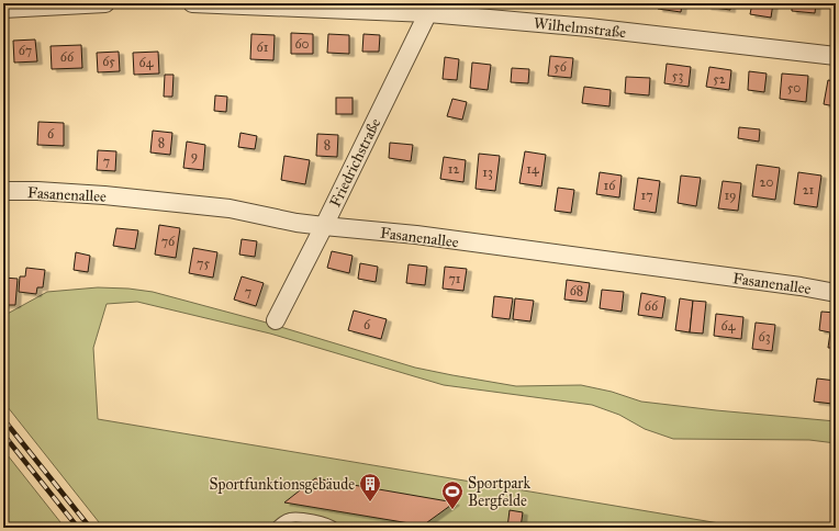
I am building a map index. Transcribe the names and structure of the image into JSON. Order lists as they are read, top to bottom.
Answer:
{
  "streets": {
    "street": ["Wilhelmstraße", "Friedrichstraße", "Fasanenallee"]
  },
  "crossings": [
    ["Wilhelmstraße", "Friedrichstraße"],
    ["Friedrichstraße", "Fasanenallee"]
  ],
  "places": {
    "building": ["Sportfunktionsgebäude"],
    "sports": ["Sportpark Bergfelde"]
  },
  "house_numbers": [
    "60",
    "61",
    "67",
    "66",
    "65",
    "64",
    "56",
    "53",
    "52",
    "50",
    "6",
    "8",
    "8",
    "9",
    "7",
    "12",
    "14",
    "13",
    "20",
    "16",
    "21",
    "17",
    "19",
    "76",
    "75",
    "71",
    "68",
    "7",
    "66",
    "6",
    "64",
    "63"
  ]
}
